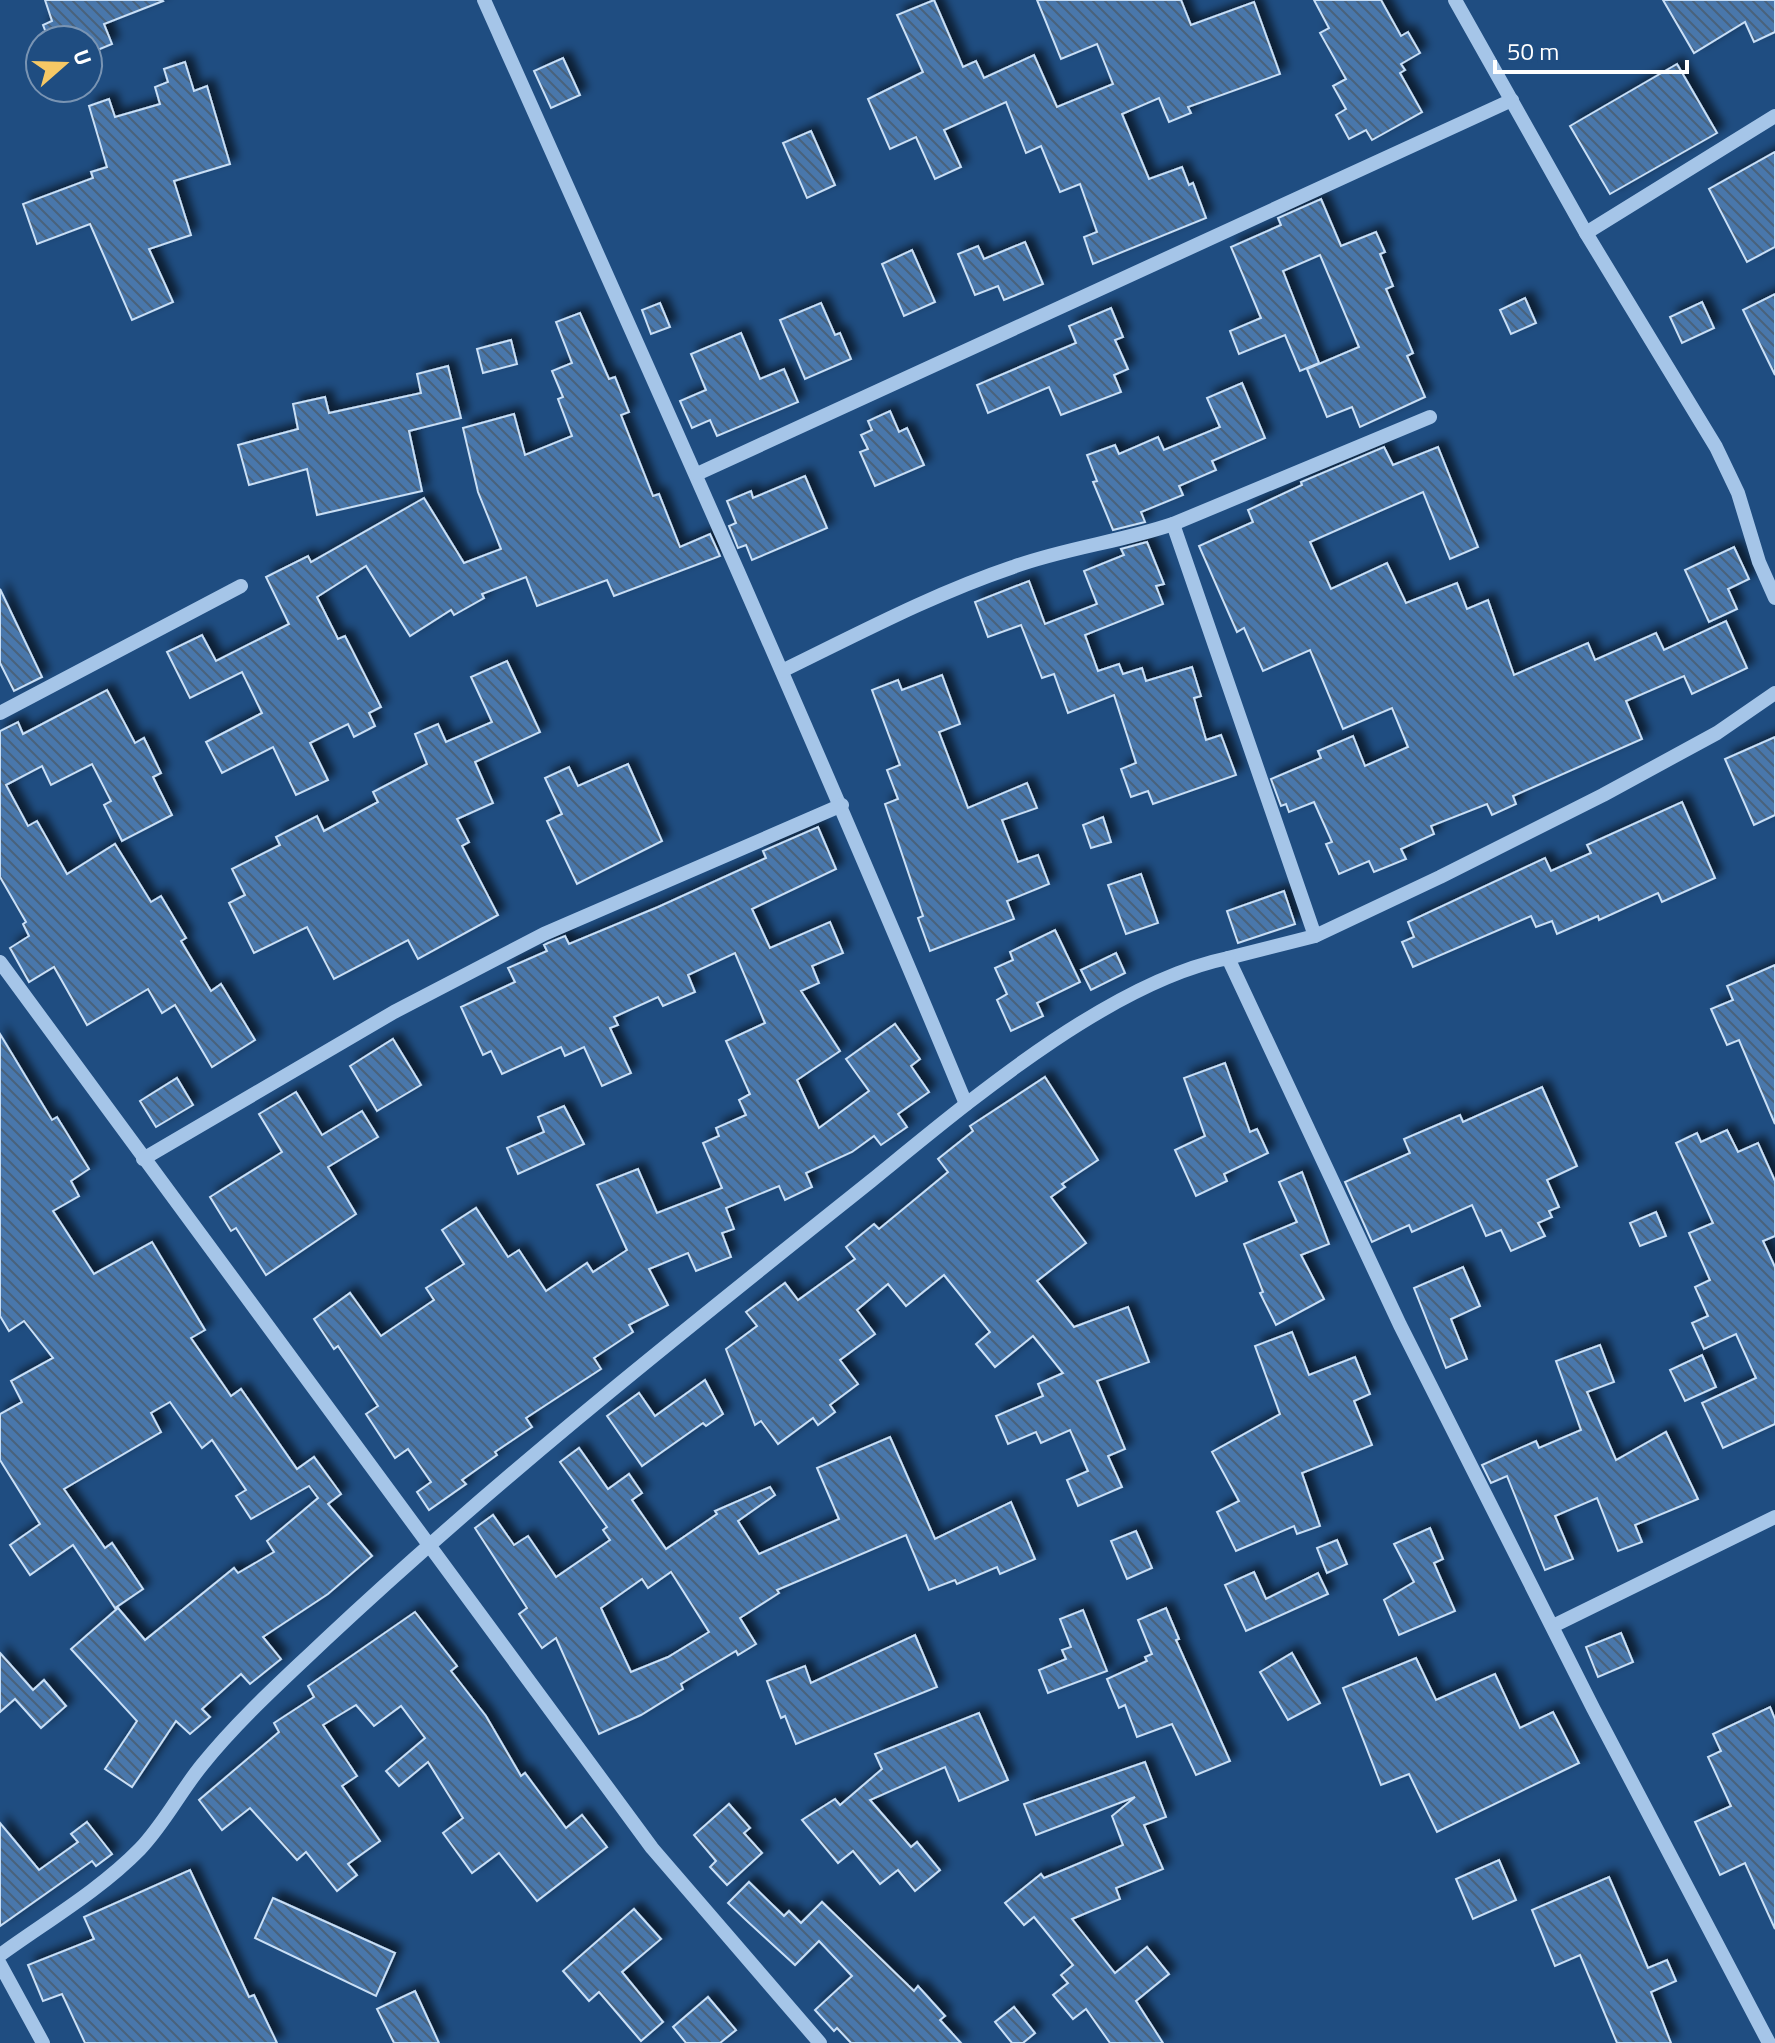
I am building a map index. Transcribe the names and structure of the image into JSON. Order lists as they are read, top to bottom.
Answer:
{
  "scale_bar": "50 m",
  "north": "right"
}
